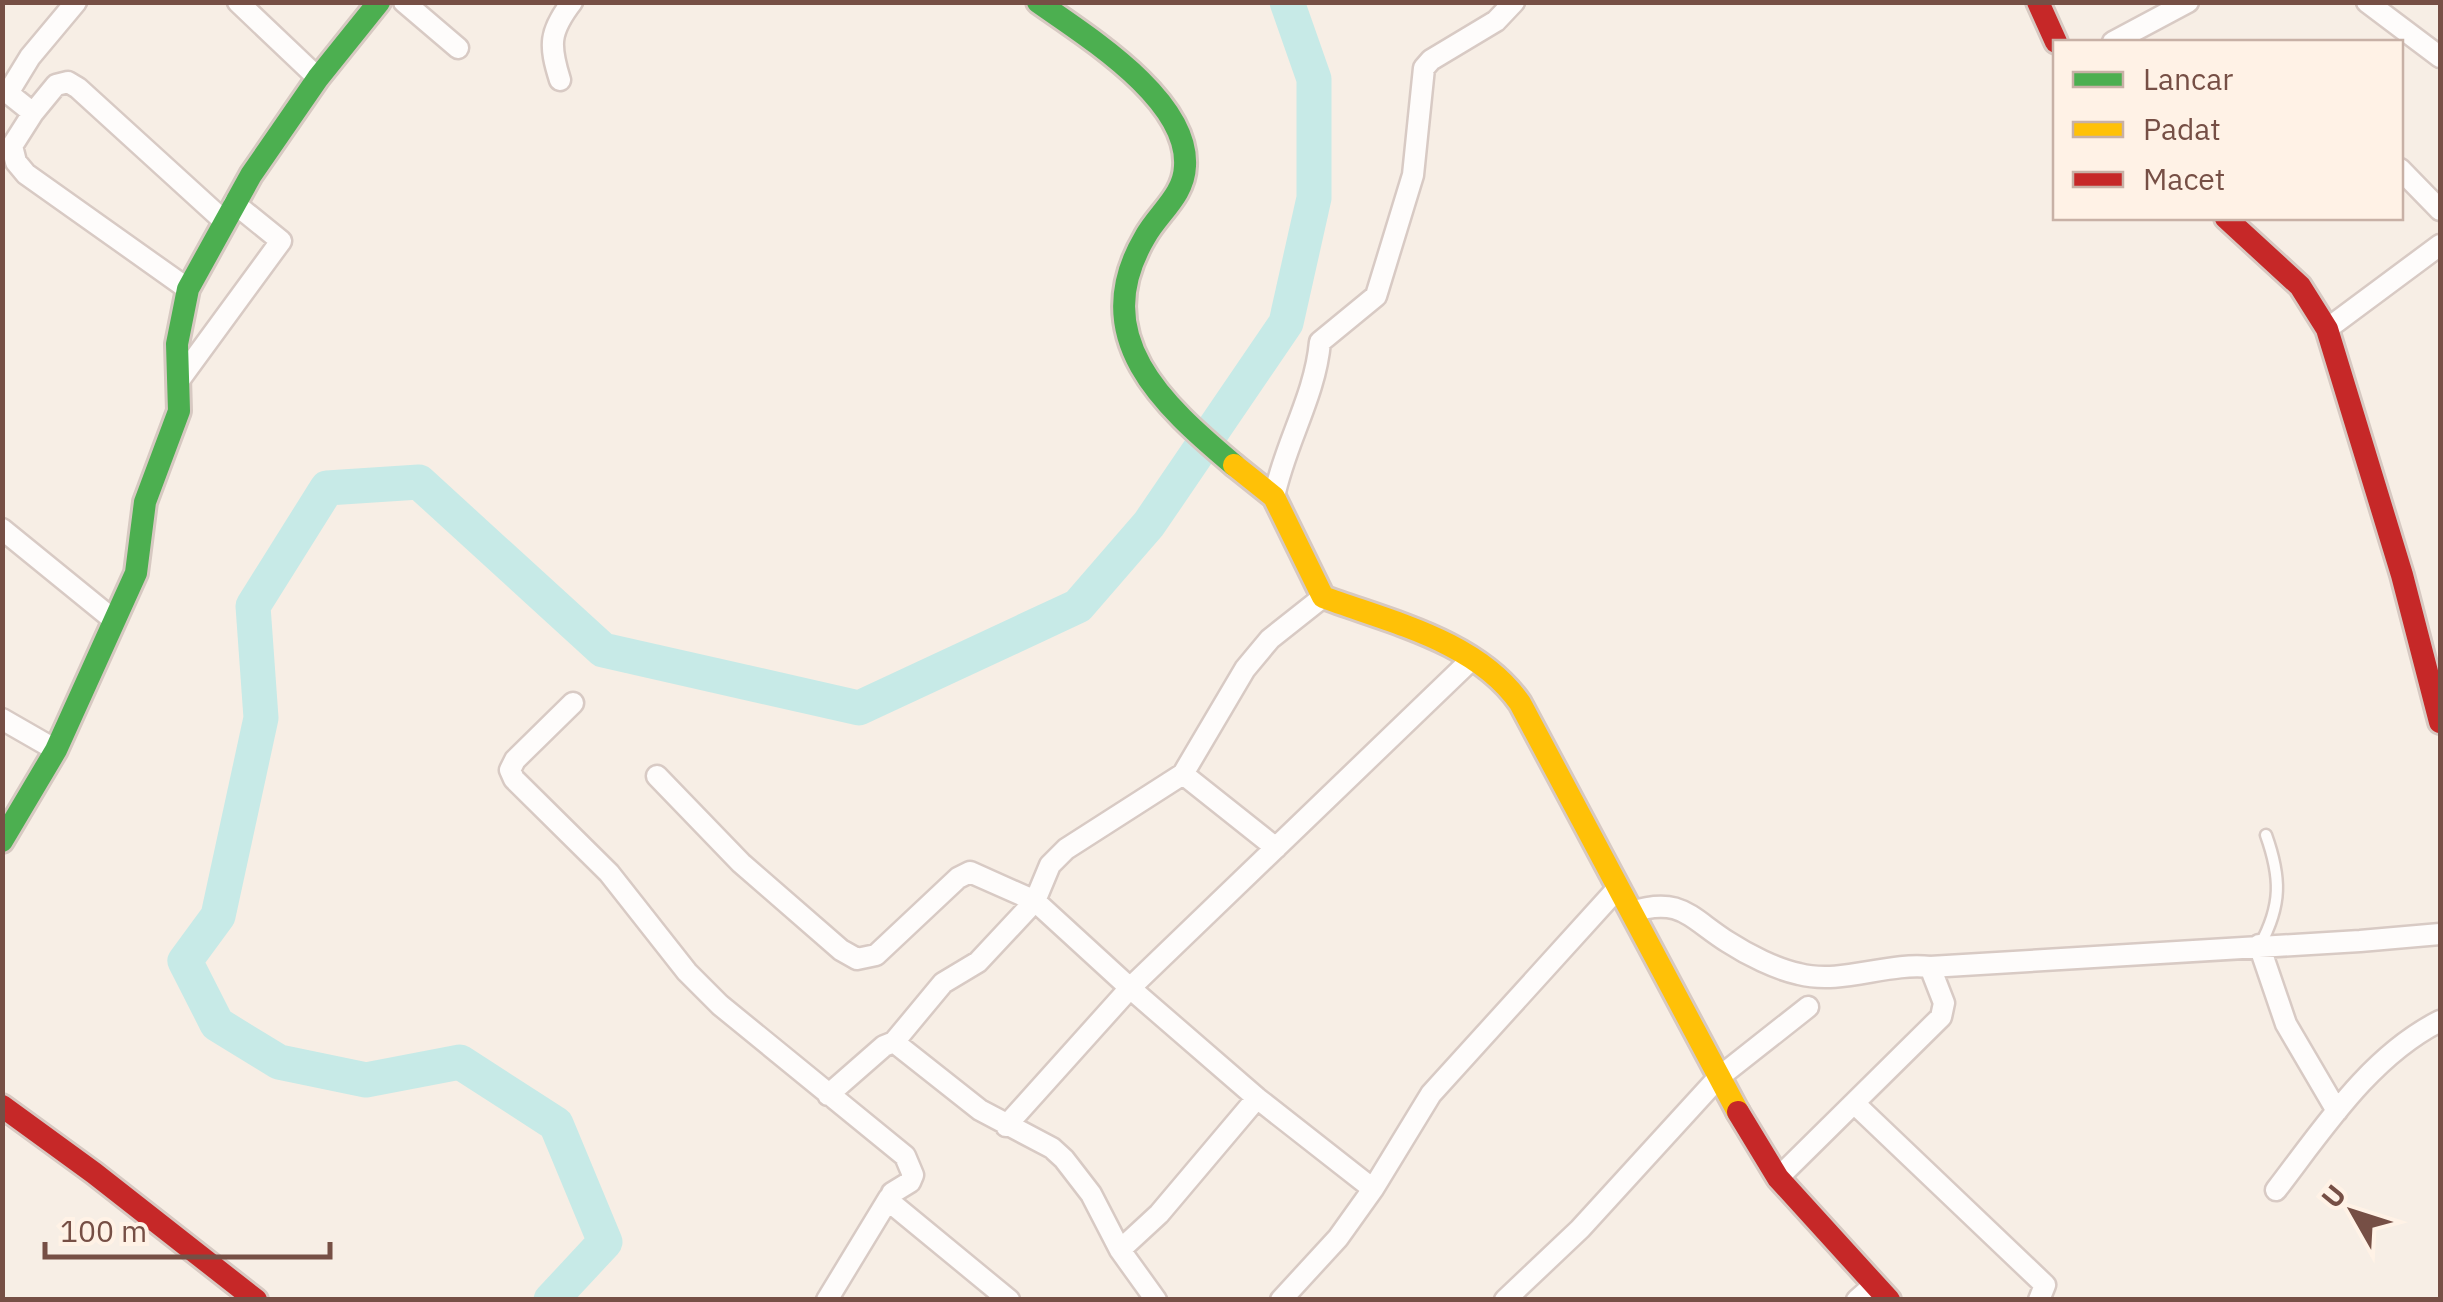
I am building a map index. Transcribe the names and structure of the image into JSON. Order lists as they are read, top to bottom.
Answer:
{
  "legend": ["Lancar", "Padat", "Macet"],
  "scale_bar": "100 m",
  "north": "top left"
}
